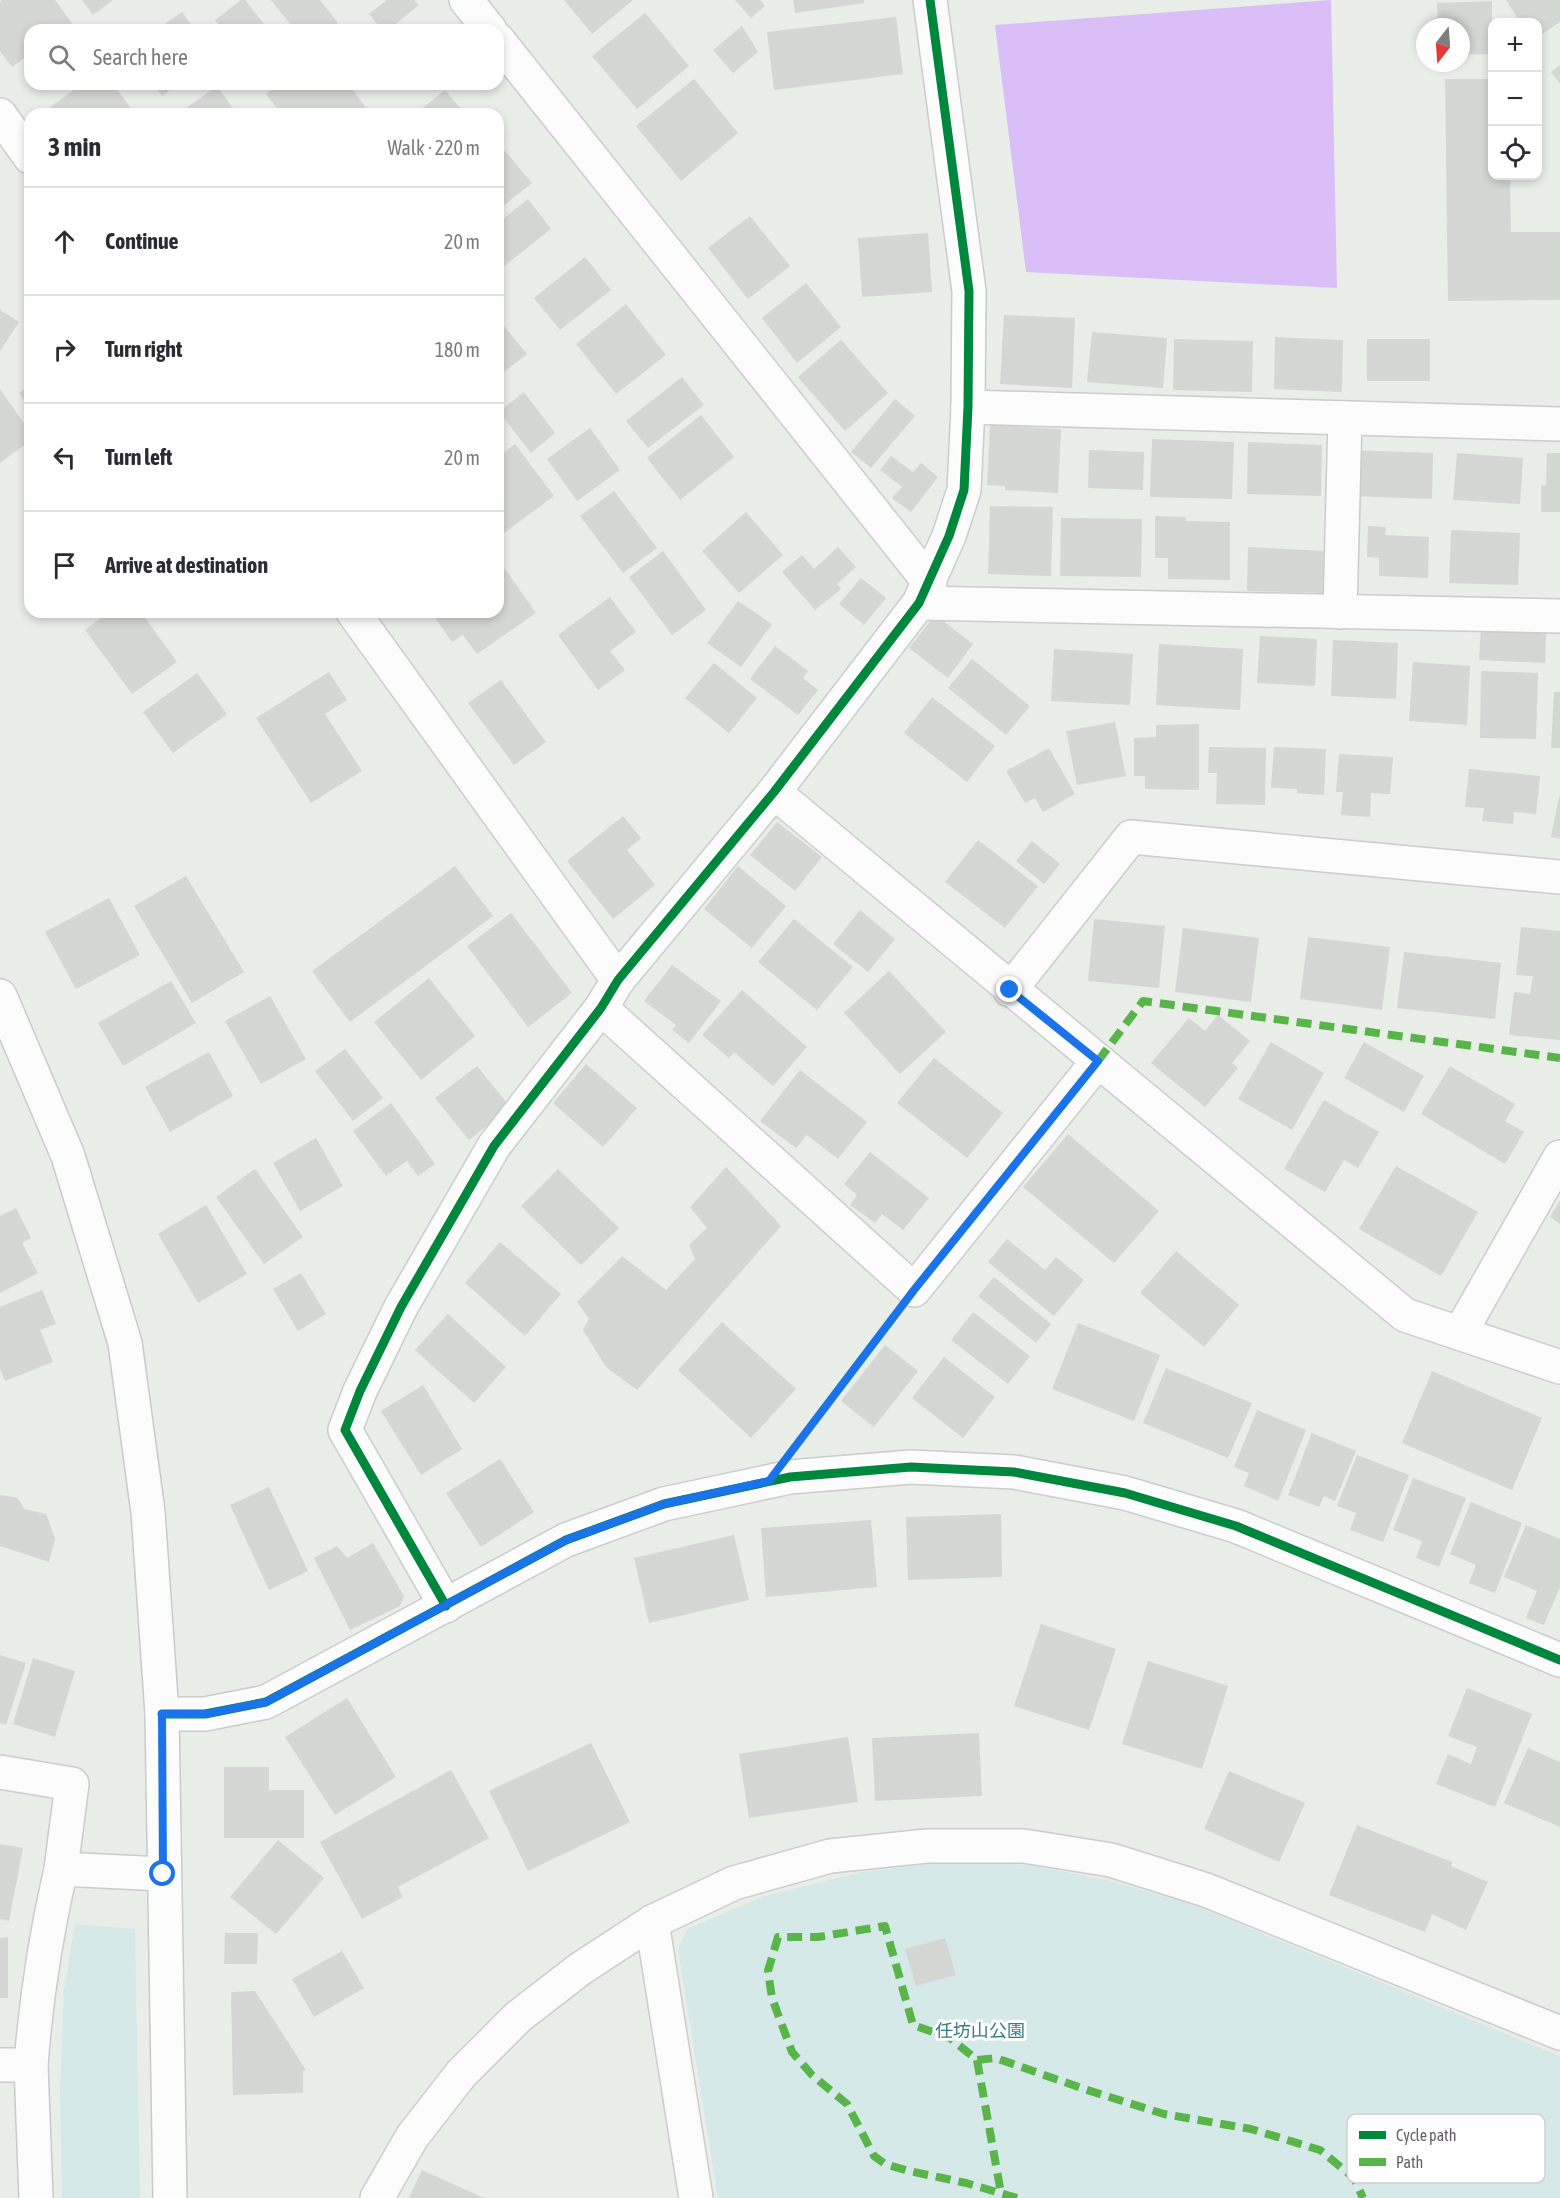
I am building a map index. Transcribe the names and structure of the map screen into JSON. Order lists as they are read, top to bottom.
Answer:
{
  "parks": ["任坊山公園"],
  "legend": ["Cycle path", "Path"],
  "north": "bottom",
  "page": {
    "map_buttons": ["+", "−"],
    "search": "Search here",
    "heading": ["3 min", "Walk · 220 m"],
    "list": [
      ["Continue", "20 m"],
      ["Turn right", "180 m"],
      ["Turn left", "20 m"],
      "Arrive at destination"
    ]
  }
}
